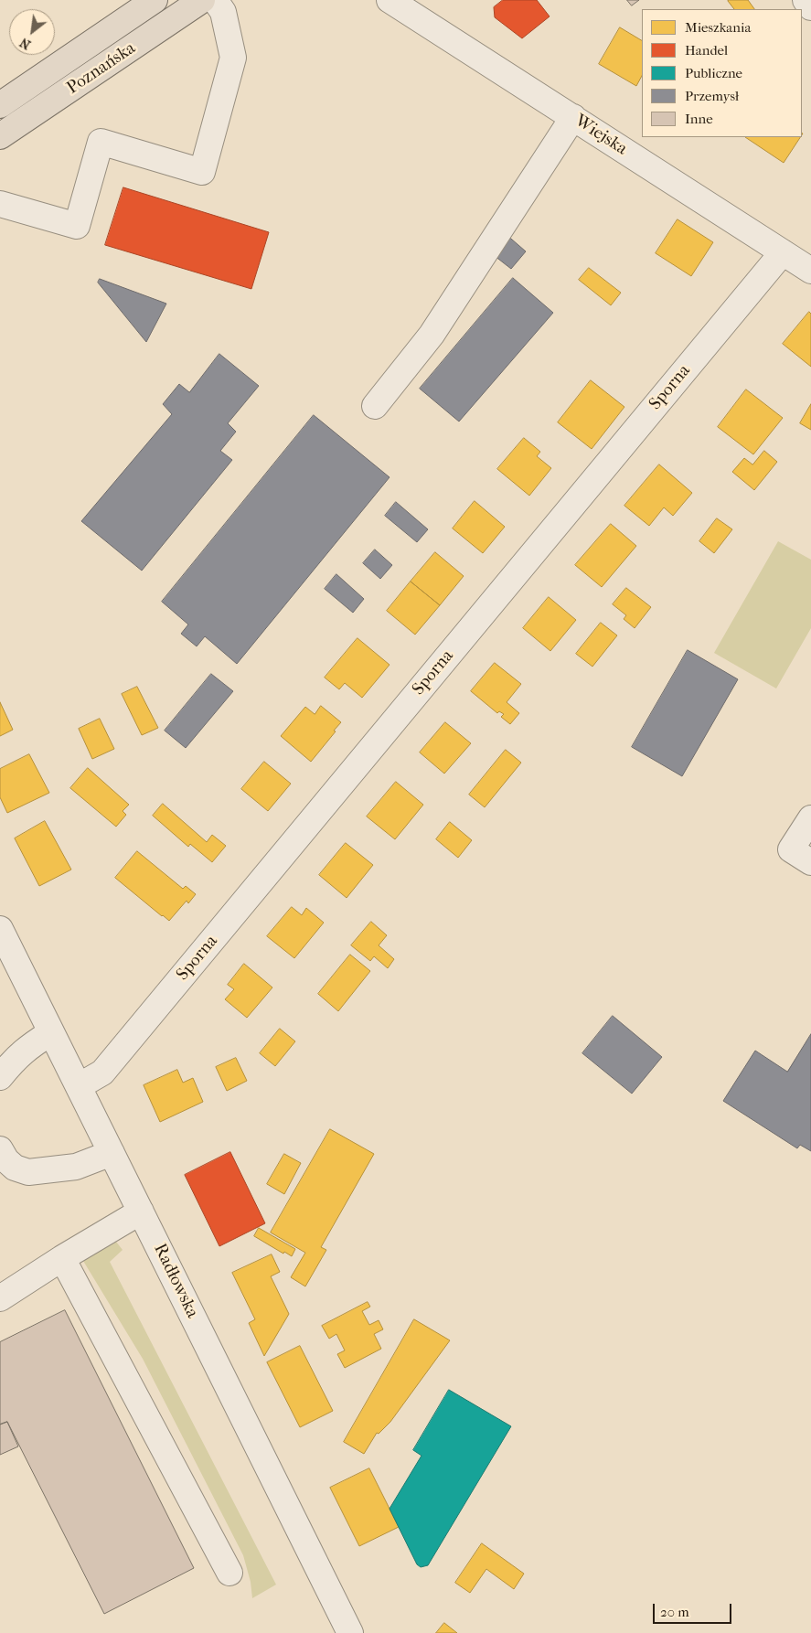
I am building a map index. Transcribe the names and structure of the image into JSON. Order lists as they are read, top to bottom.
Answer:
{
  "streets": {
    "main road": ["Poznańska"],
    "street": ["Wiejska", "Sporna", "Radłowska"]
  },
  "crossings": [
    ["Wiejska", "Sporna"],
    ["Sporna", "Radłowska"]
  ],
  "legend": [
    "Mieszkania",
    "Handel",
    "Publiczne",
    "Przemysł",
    "Inne"
  ],
  "scale_bar": "20 m",
  "north": "bottom left"
}
